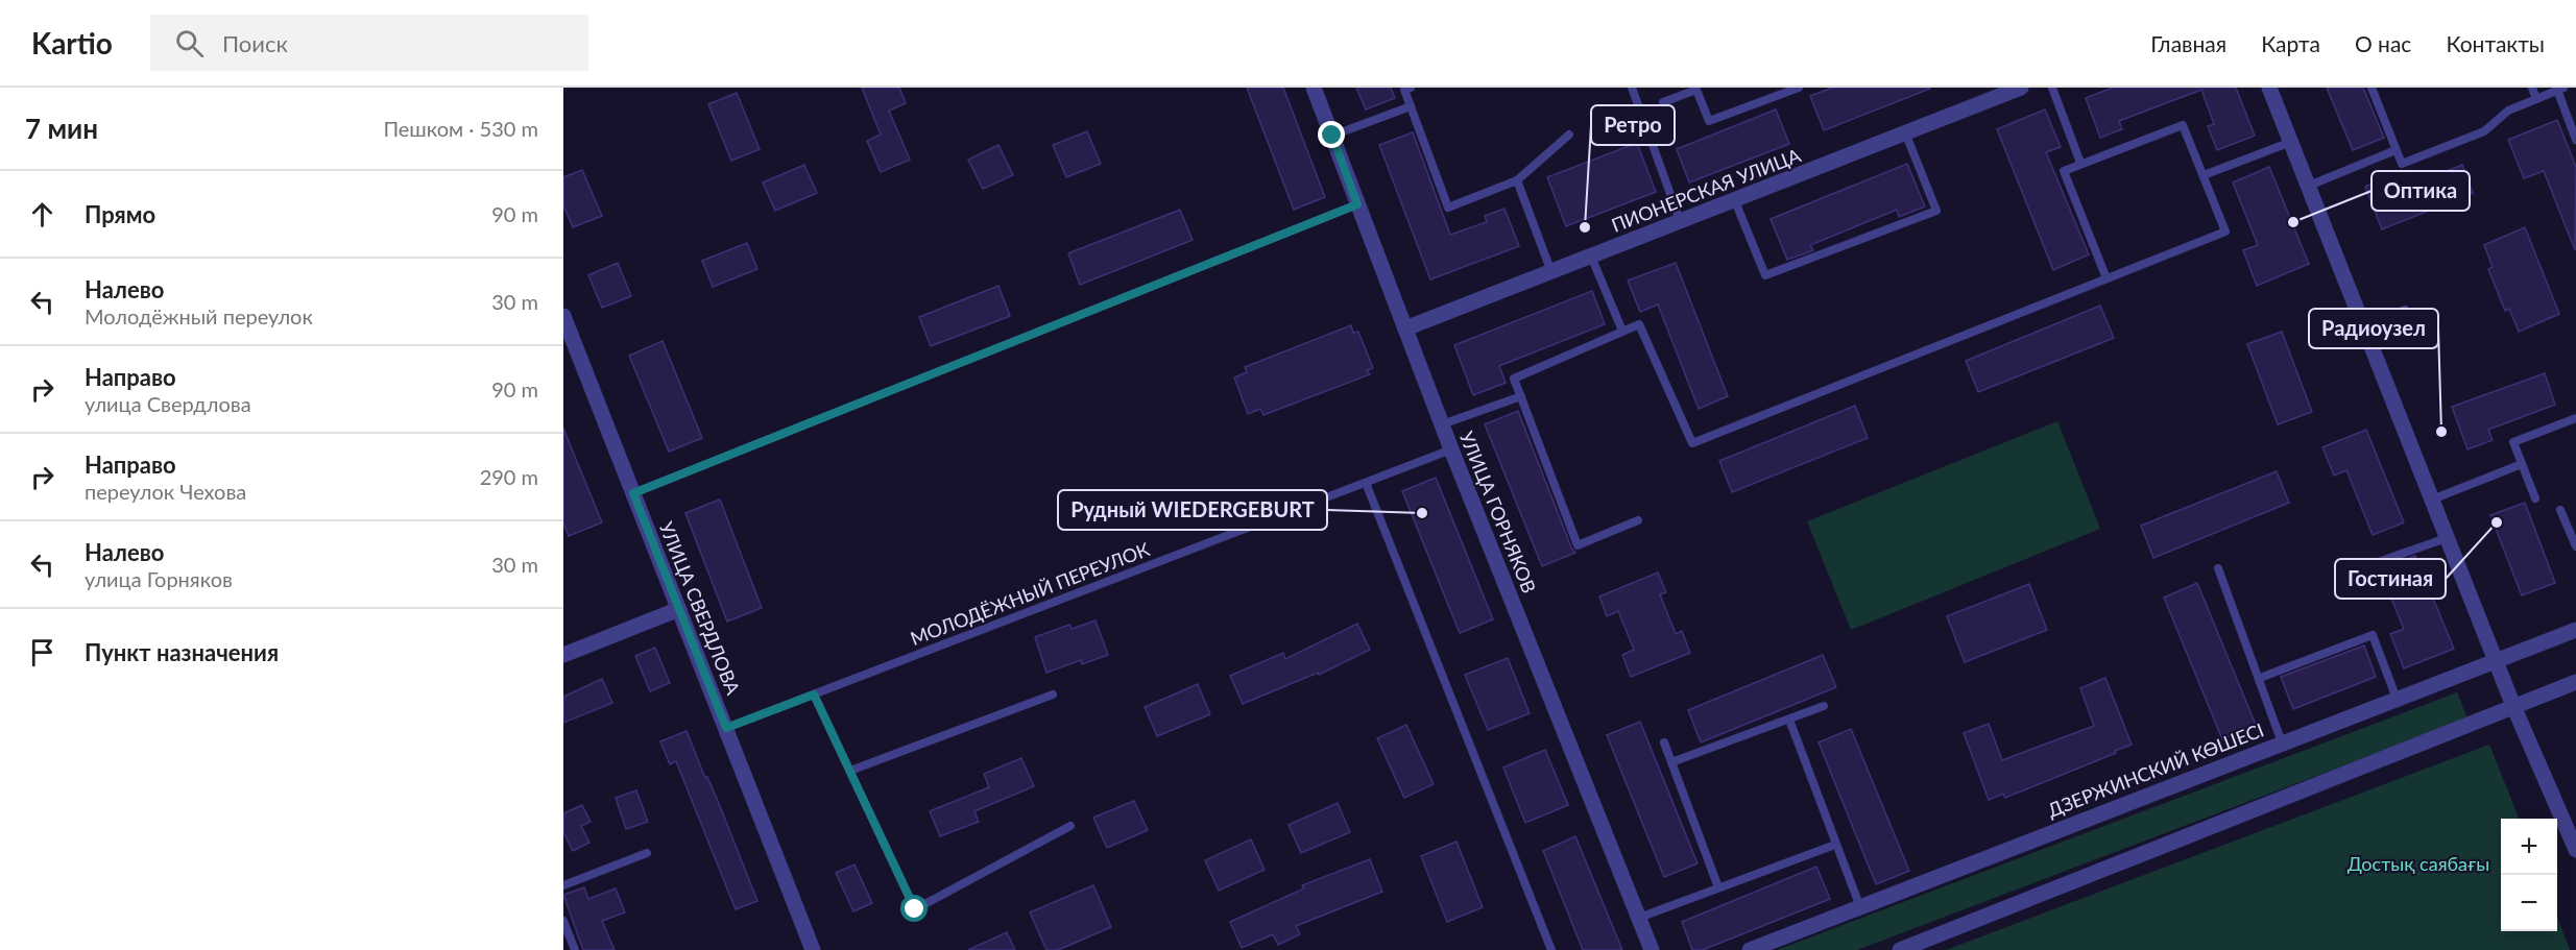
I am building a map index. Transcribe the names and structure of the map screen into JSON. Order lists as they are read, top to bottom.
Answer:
{
  "streets": {
    "street": [
      "ПИОНЕРСКАЯ УЛИЦА",
      "УЛИЦА ГОРНЯКОВ",
      "УЛИЦА СВЕРДЛОВА",
      "ДЗЕРЖИНСКИЙ КӨШЕСІ"
    ],
    "lane": ["МОЛОДЁЖНЫЙ ПЕРЕУЛОК"]
  },
  "crossings": [
    ["ПИОНЕРСКАЯ УЛИЦА", "УЛИЦА ГОРНЯКОВ"],
    ["УЛИЦА ГОРНЯКОВ", "МОЛОДЁЖНЫЙ ПЕРЕУЛОК"],
    ["МОЛОДЁЖНЫЙ ПЕРЕУЛОК", "УЛИЦА СВЕРДЛОВА"]
  ],
  "parks": ["Достық саябағы"],
  "places": [
    "Оптика",
    "Ретро",
    "Радиоузел",
    "Рудный WIEDERGEBURT",
    "Гостиная"
  ],
  "page": {
    "header": "Kartio",
    "search": "Поиск",
    "nav": [
      "Главная",
      "Карта",
      "О нас",
      "Контакты"
    ],
    "heading": ["7 мин", "Пешком · 530 m"],
    "list": [
      ["Прямо", "90 m"],
      ["Налево", "Молодёжный переулок", "30 m"],
      ["Направо", "улица Свердлова", "90 m"],
      ["Направо", "переулок Чехова", "290 m"],
      ["Налево", "улица Горняков", "30 m"],
      "Пункт назначения"
    ],
    "map_buttons": ["+", "−"]
  }
}
